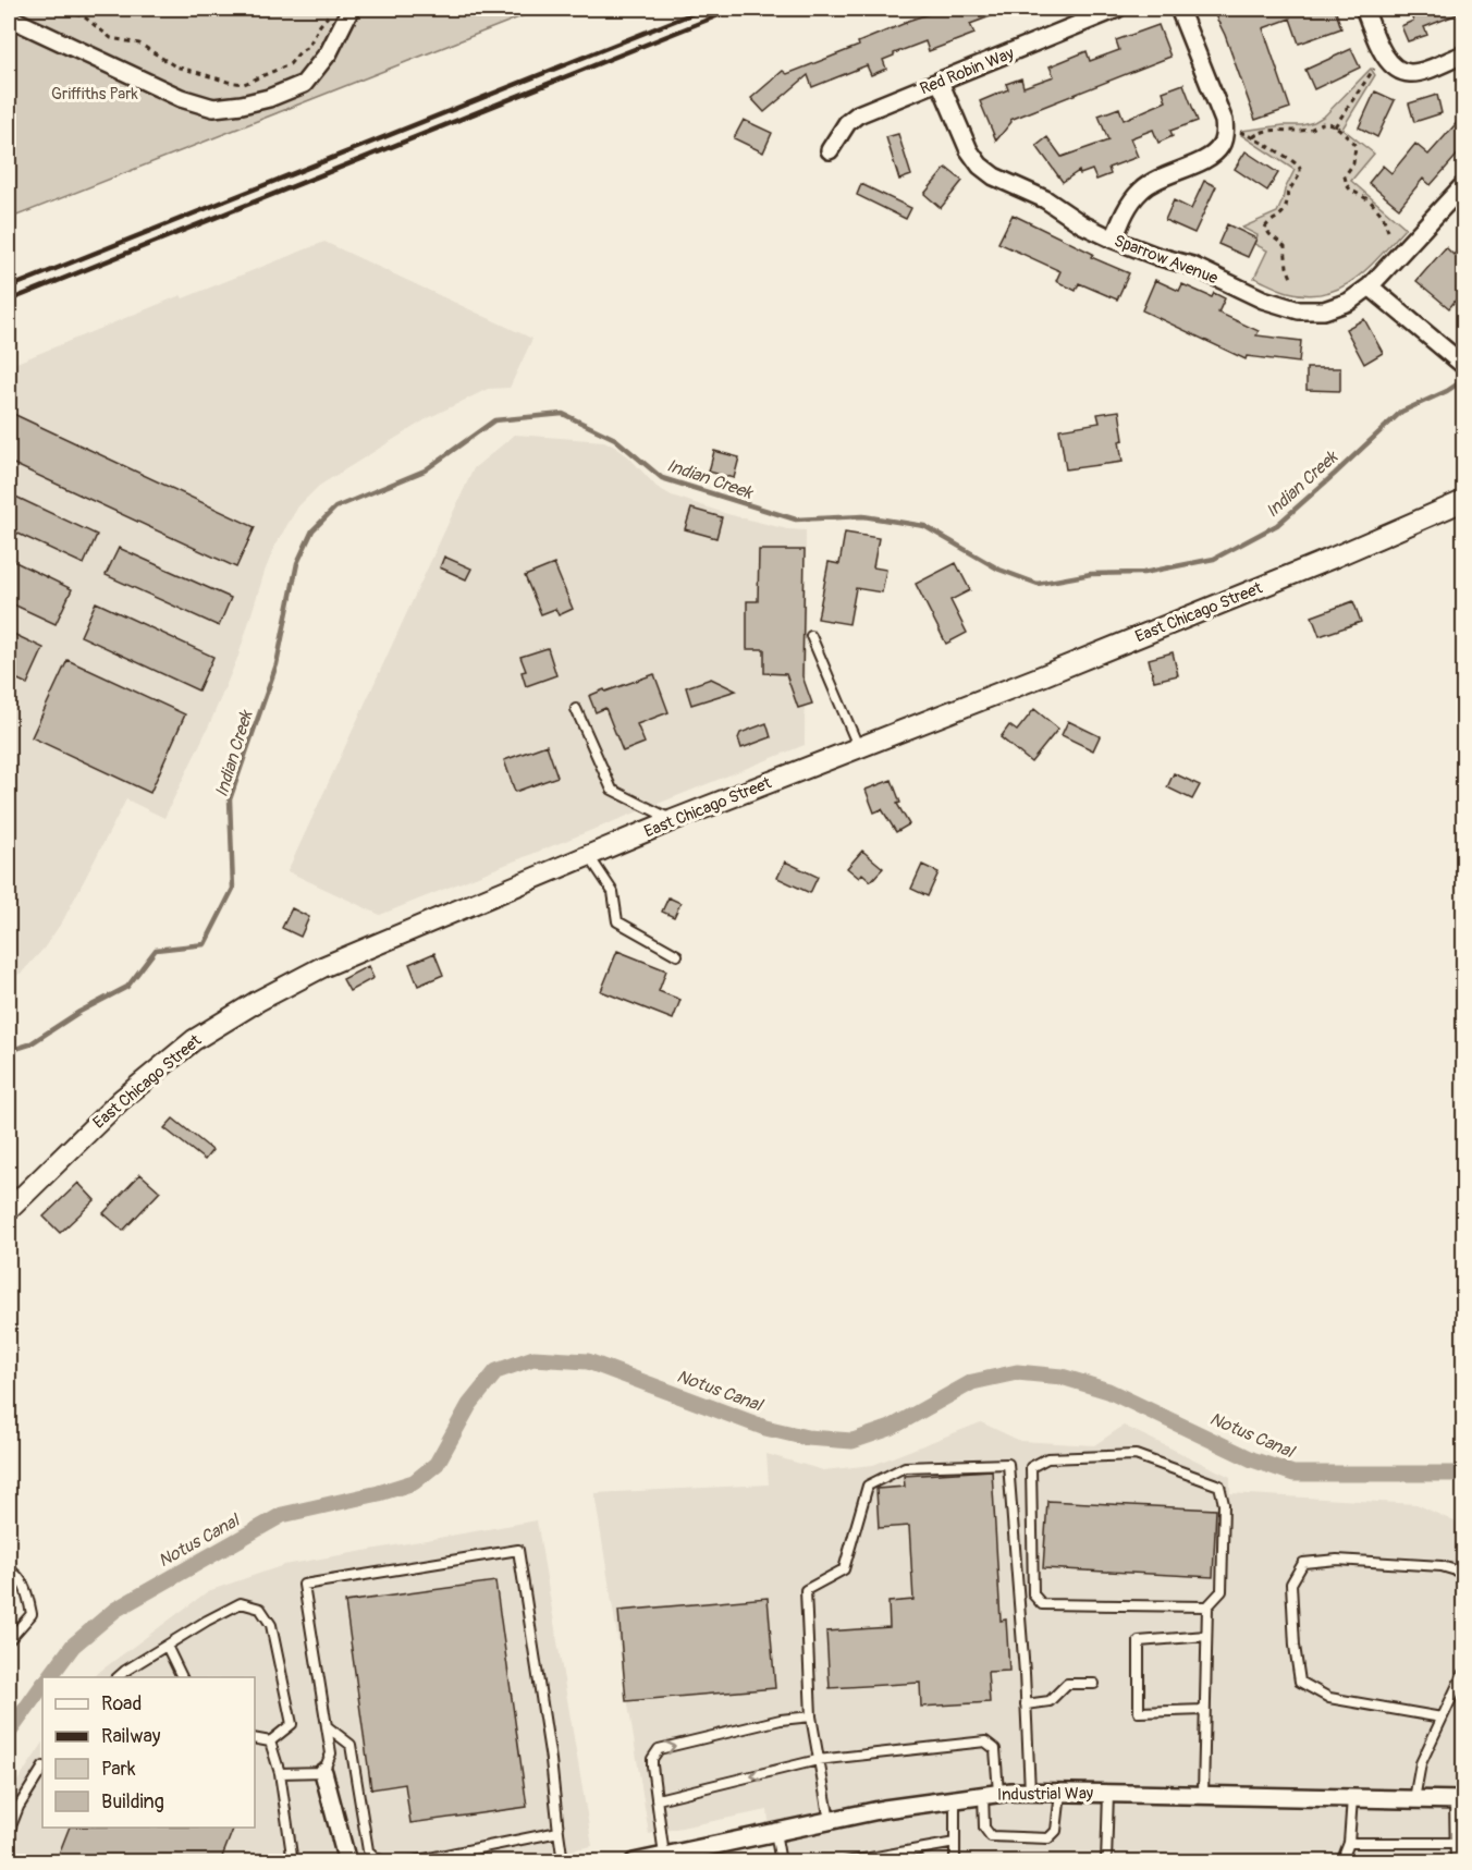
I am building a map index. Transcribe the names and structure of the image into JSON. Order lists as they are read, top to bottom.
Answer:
{
  "streets": {
    "street": [
      "Red Robin Way",
      "Sparrow Avenue",
      "East Chicago Street",
      "Industrial Way"
    ]
  },
  "crossings": [
    ["Red Robin Way", "Sparrow Avenue"]
  ],
  "water": ["Indian Creek", "Notus Canal"],
  "parks": ["Griffiths Park"],
  "legend": [
    "Road",
    "Railway",
    "Park",
    "Building"
  ]
}
